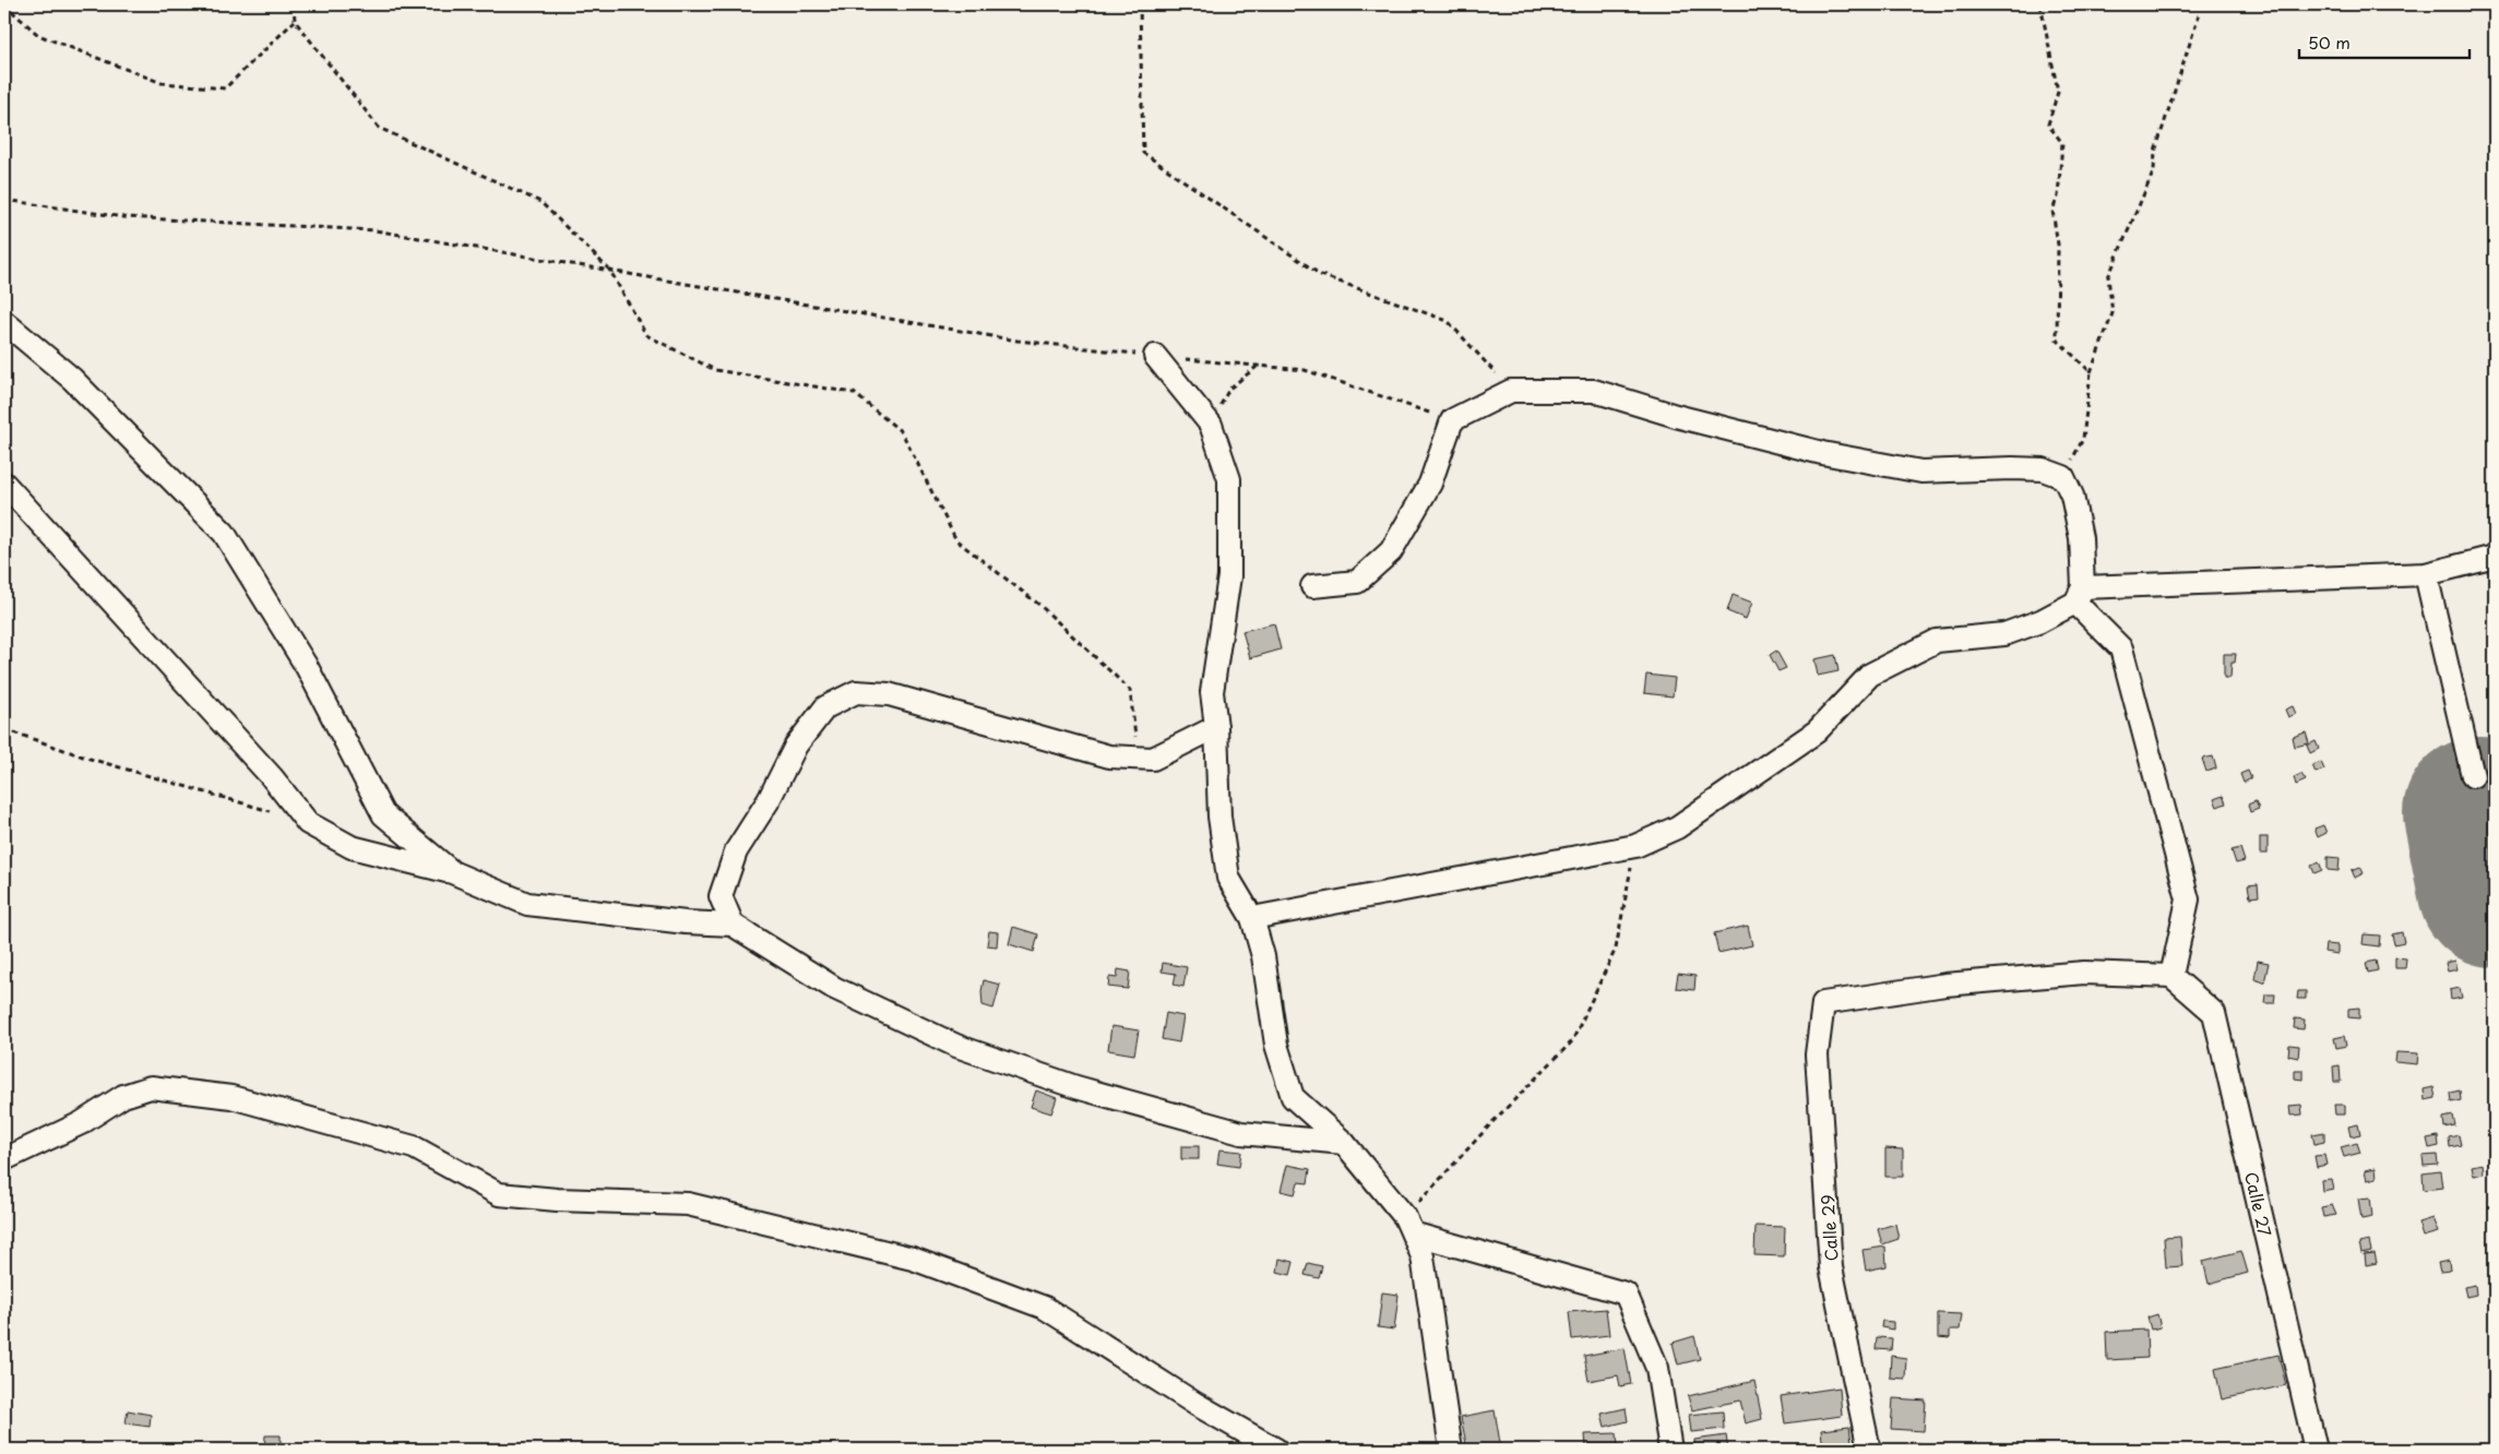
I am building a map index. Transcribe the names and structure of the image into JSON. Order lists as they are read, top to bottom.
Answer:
{
  "streets": {
    "street": ["Calle 27", "Calle 29"]
  },
  "crossings": [
    ["Calle 27", "Calle 29"]
  ],
  "scale_bar": "50 m"
}
